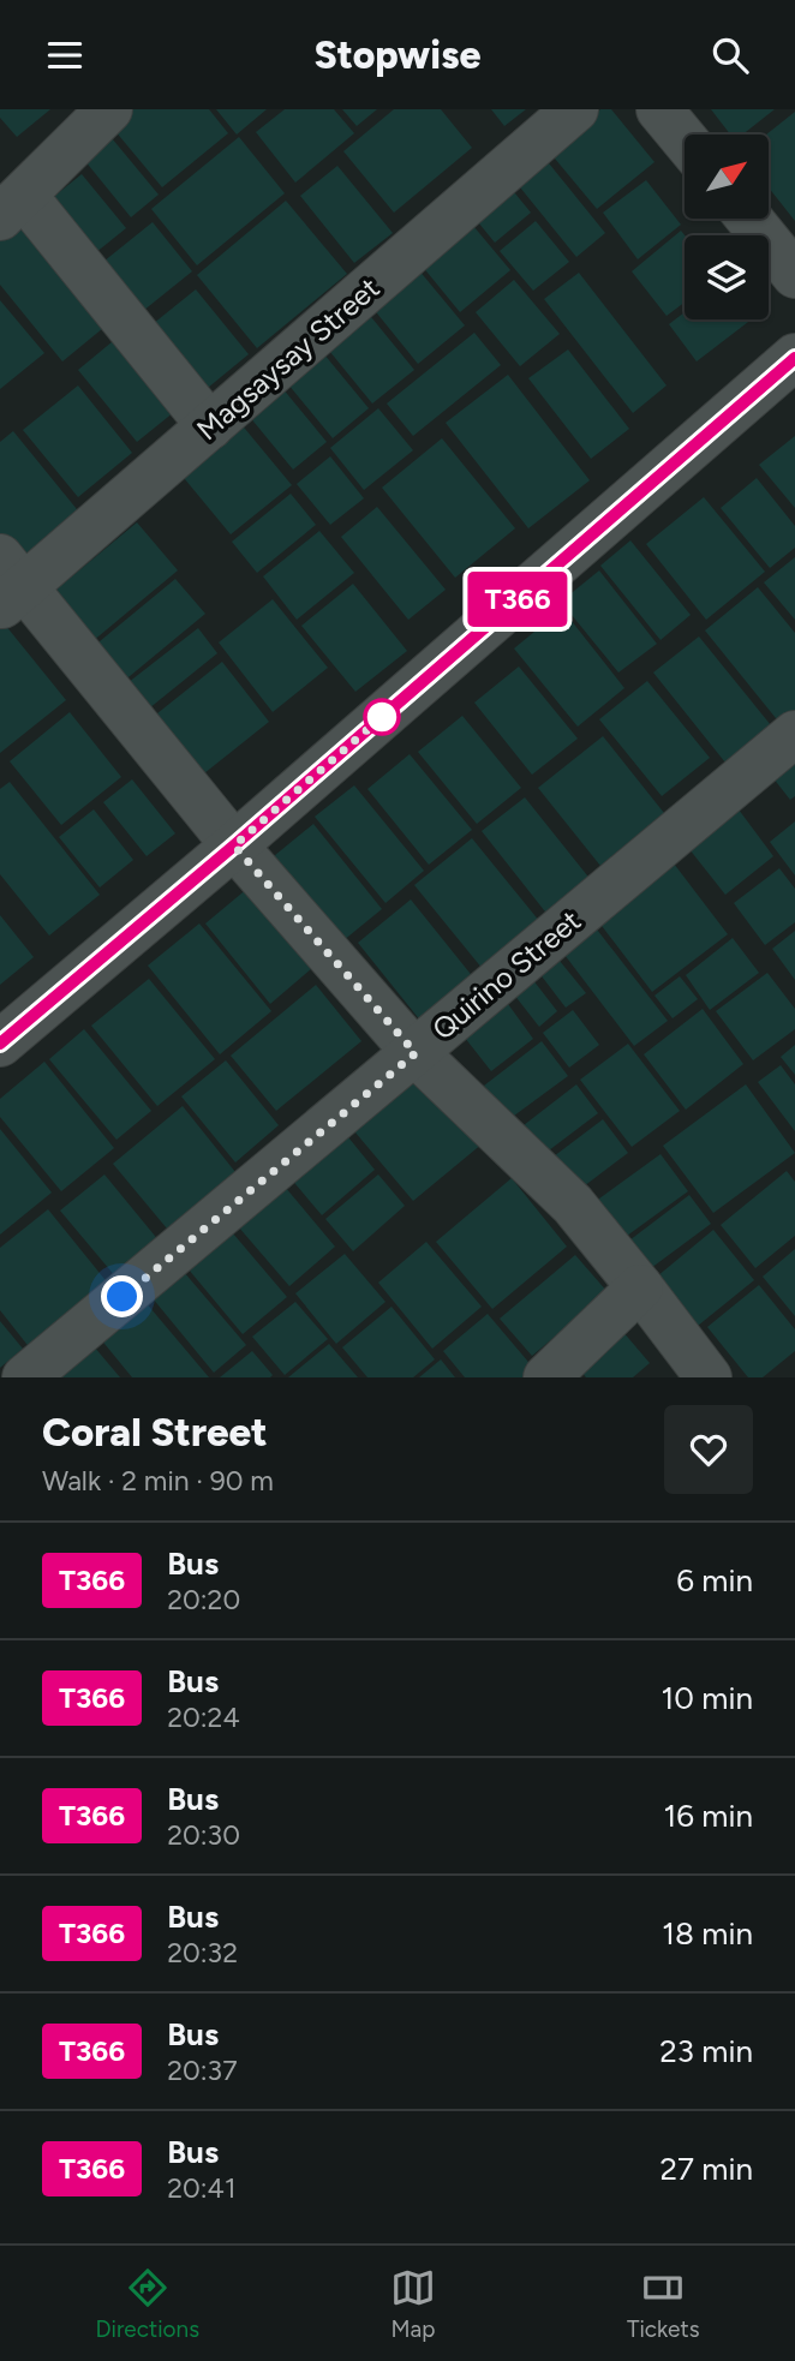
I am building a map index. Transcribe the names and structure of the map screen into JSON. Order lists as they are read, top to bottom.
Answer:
{
  "streets": {
    "street": ["Magsaysay Street", "Quirino Street"]
  },
  "lines": ["bus line T366"],
  "north": "top right",
  "page": {
    "header": "Stopwise",
    "on_map": "T366",
    "heading": ["Coral Street", "Walk · 2 min · 90 m"],
    "list": [
      {
        "mark": "T366",
        "name": "Bus",
        "note": "20:20",
        "value": "6 min"
      },
      {
        "mark": "T366",
        "name": "Bus",
        "note": "20:24",
        "value": "10 min"
      },
      {
        "mark": "T366",
        "name": "Bus",
        "note": "20:30",
        "value": "16 min"
      },
      {
        "mark": "T366",
        "name": "Bus",
        "note": "20:32",
        "value": "18 min"
      },
      {
        "mark": "T366",
        "name": "Bus",
        "note": "20:37",
        "value": "23 min"
      },
      {
        "mark": "T366",
        "name": "Bus",
        "note": "20:41",
        "value": "27 min"
      }
    ],
    "tabs": ["Directions", "Map", "Tickets"]
  }
}
